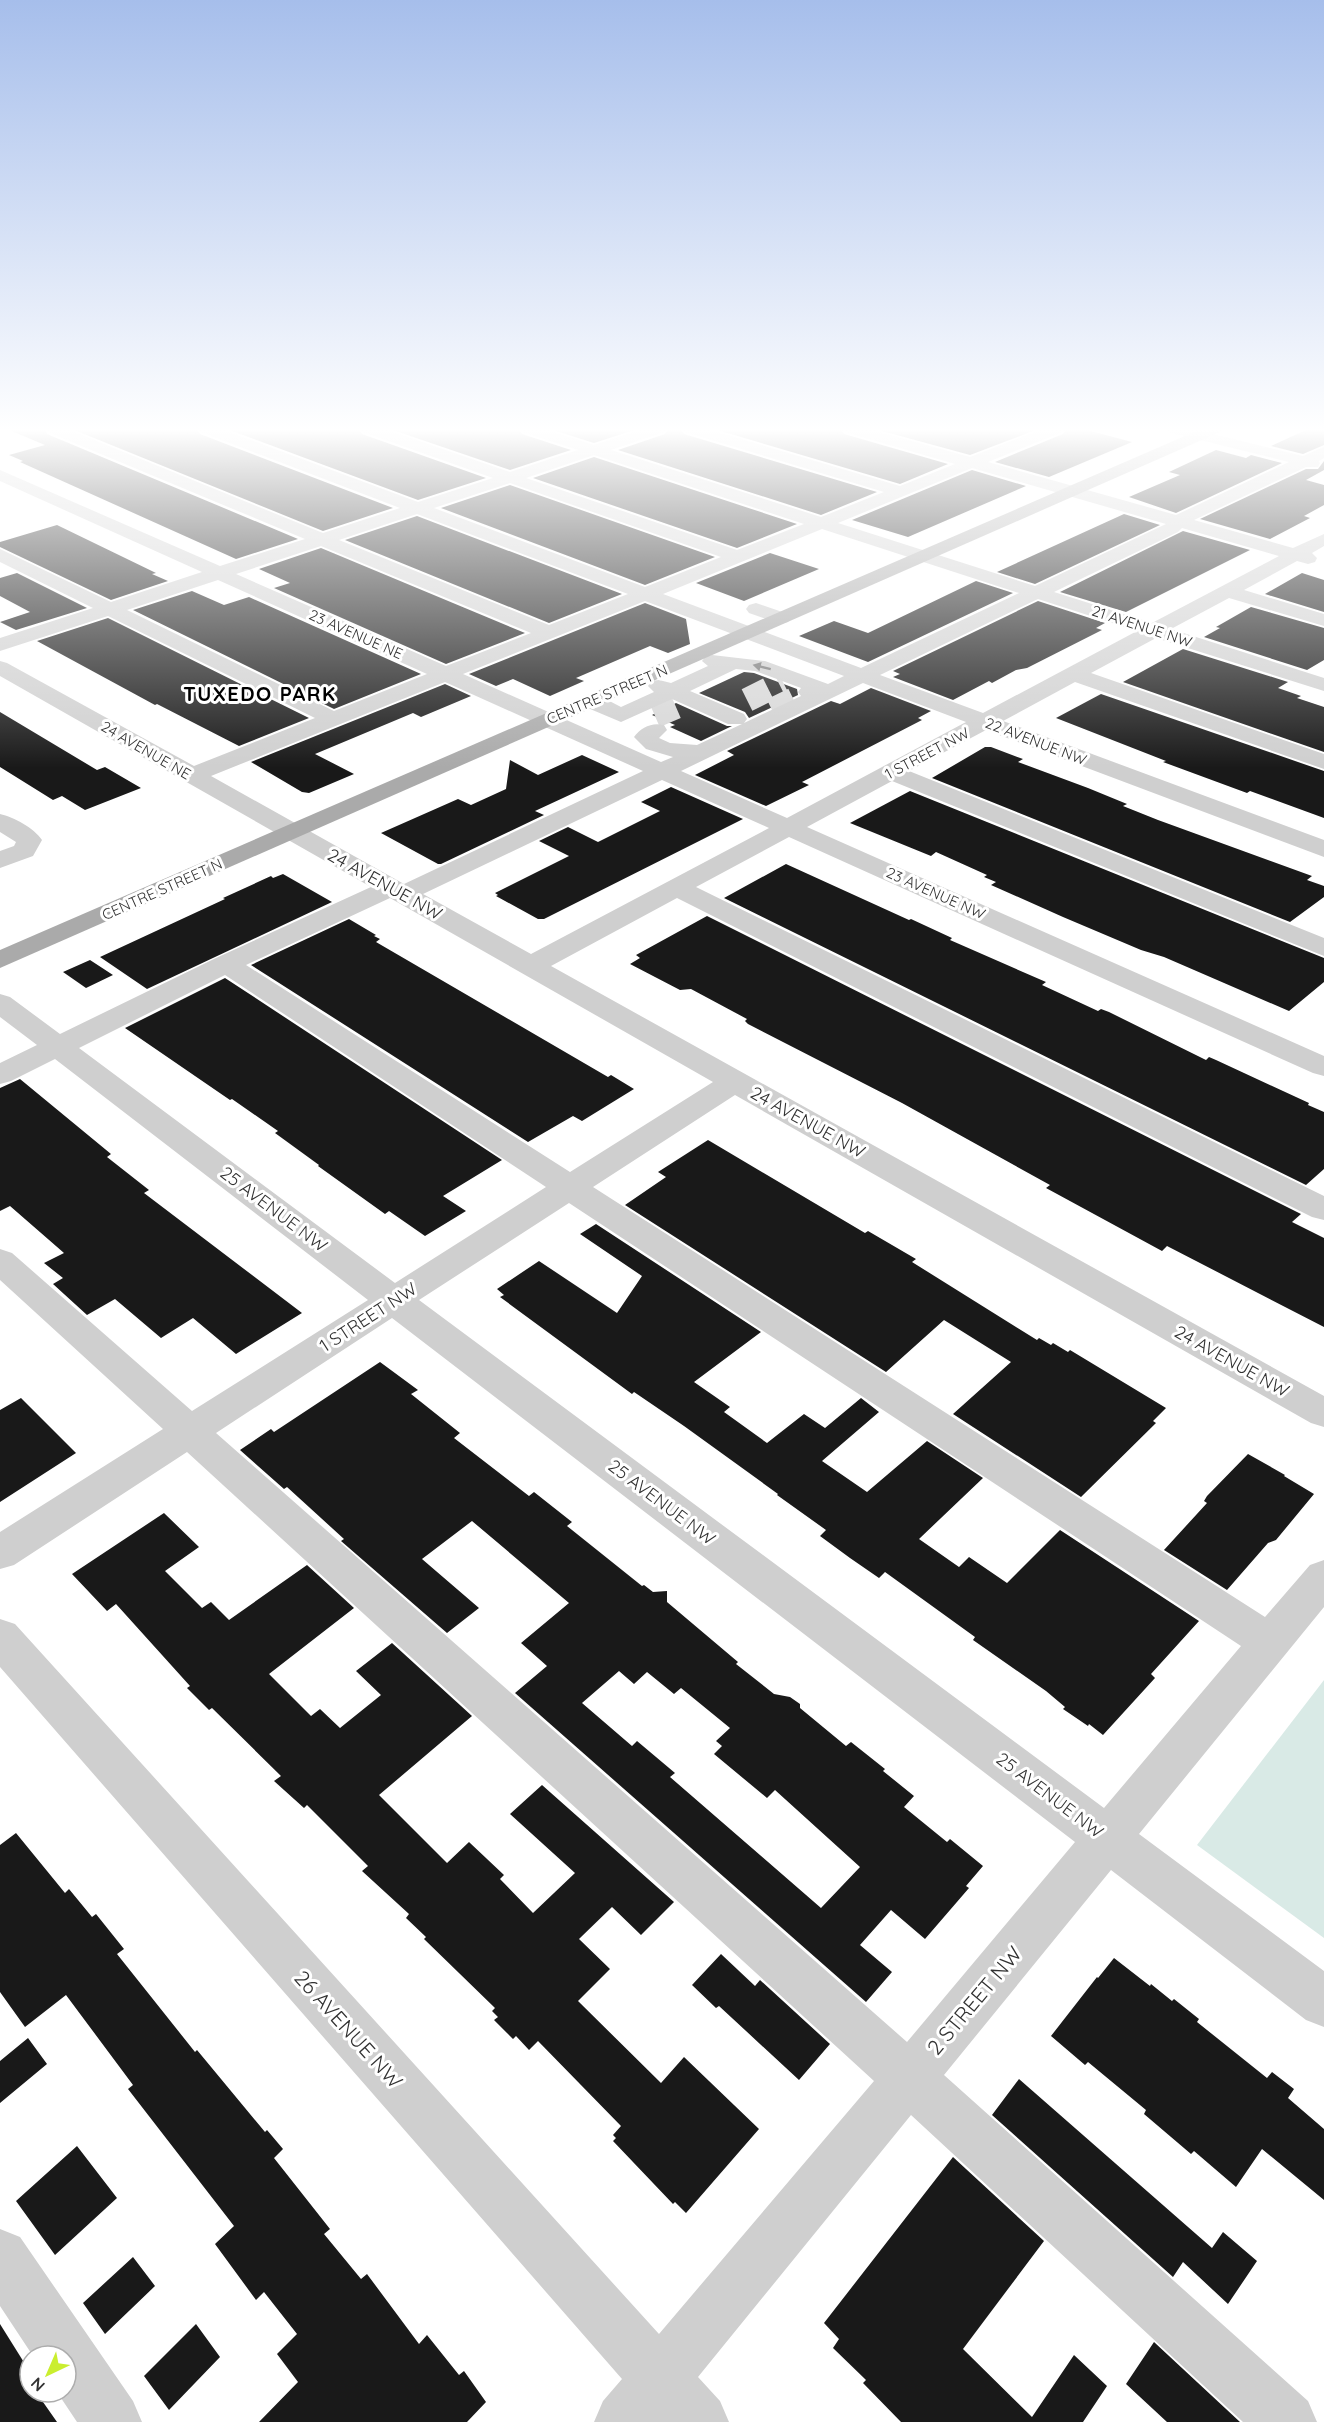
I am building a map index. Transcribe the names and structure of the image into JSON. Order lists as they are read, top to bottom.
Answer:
{
  "streets": {
    "main road": ["CENTRE STREET N"],
    "street": [
      "21 AVENUE NW",
      "23 AVENUE NE",
      "22 AVENUE NW",
      "24 AVENUE NE",
      "1 STREET NW",
      "24 AVENUE NW",
      "23 AVENUE NW",
      "25 AVENUE NW",
      "2 STREET NW",
      "26 AVENUE NW"
    ]
  },
  "crossings": [
    ["21 AVENUE NW", "CENTRE STREET N"],
    ["21 AVENUE NW", "1 STREET NW"],
    ["23 AVENUE NE", "CENTRE STREET N"],
    ["23 AVENUE NE", "23 AVENUE NW"],
    ["CENTRE STREET N", "22 AVENUE NW"],
    ["CENTRE STREET N", "24 AVENUE NE"],
    ["CENTRE STREET N", "24 AVENUE NW"],
    ["CENTRE STREET N", "23 AVENUE NW"],
    ["22 AVENUE NW", "1 STREET NW"],
    ["24 AVENUE NE", "24 AVENUE NW"],
    ["1 STREET NW", "24 AVENUE NW"],
    ["1 STREET NW", "23 AVENUE NW"],
    ["1 STREET NW", "25 AVENUE NW"],
    ["25 AVENUE NW", "2 STREET NW"],
    ["2 STREET NW", "26 AVENUE NW"]
  ],
  "districts": ["TUXEDO PARK"],
  "north": "bottom left"
}
